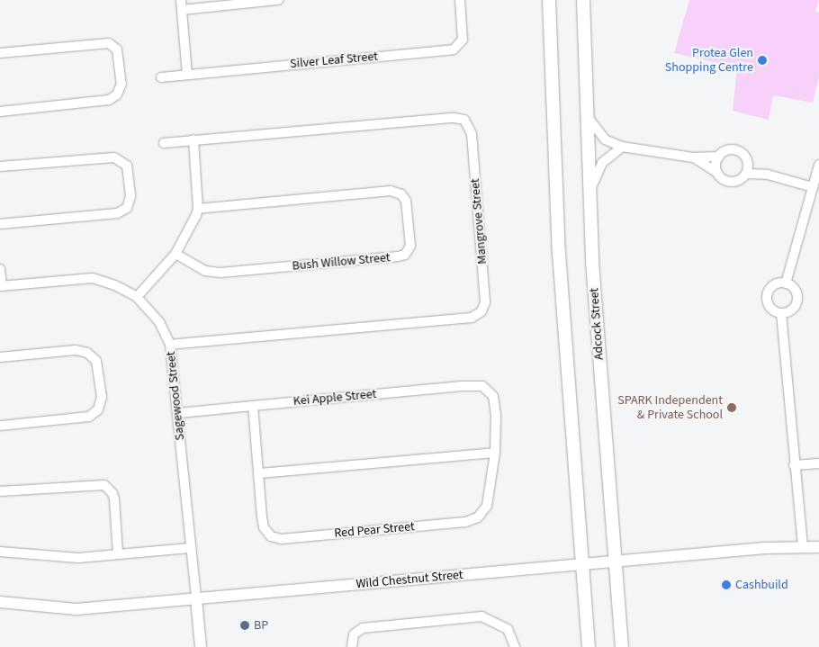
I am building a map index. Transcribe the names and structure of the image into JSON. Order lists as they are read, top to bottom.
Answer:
{
  "streets": {
    "main road": ["Adcock Street"],
    "street": [
      "Silver Leaf Street",
      "Mangrove Street",
      "Bush Willow Street",
      "Sagewood Street",
      "Kei Apple Street",
      "Red Pear Street",
      "Wild Chestnut Street"
    ]
  },
  "crossings": [
    ["Mangrove Street", "Sagewood Street"],
    ["Adcock Street", "Wild Chestnut Street"],
    ["Sagewood Street", "Kei Apple Street"],
    ["Sagewood Street", "Wild Chestnut Street"],
    ["Kei Apple Street", "Red Pear Street"]
  ],
  "places": [
    "Protea Glen Shopping Centre",
    "SPARK Independent & Private School",
    "Cashbuild",
    "BP"
  ]
}
